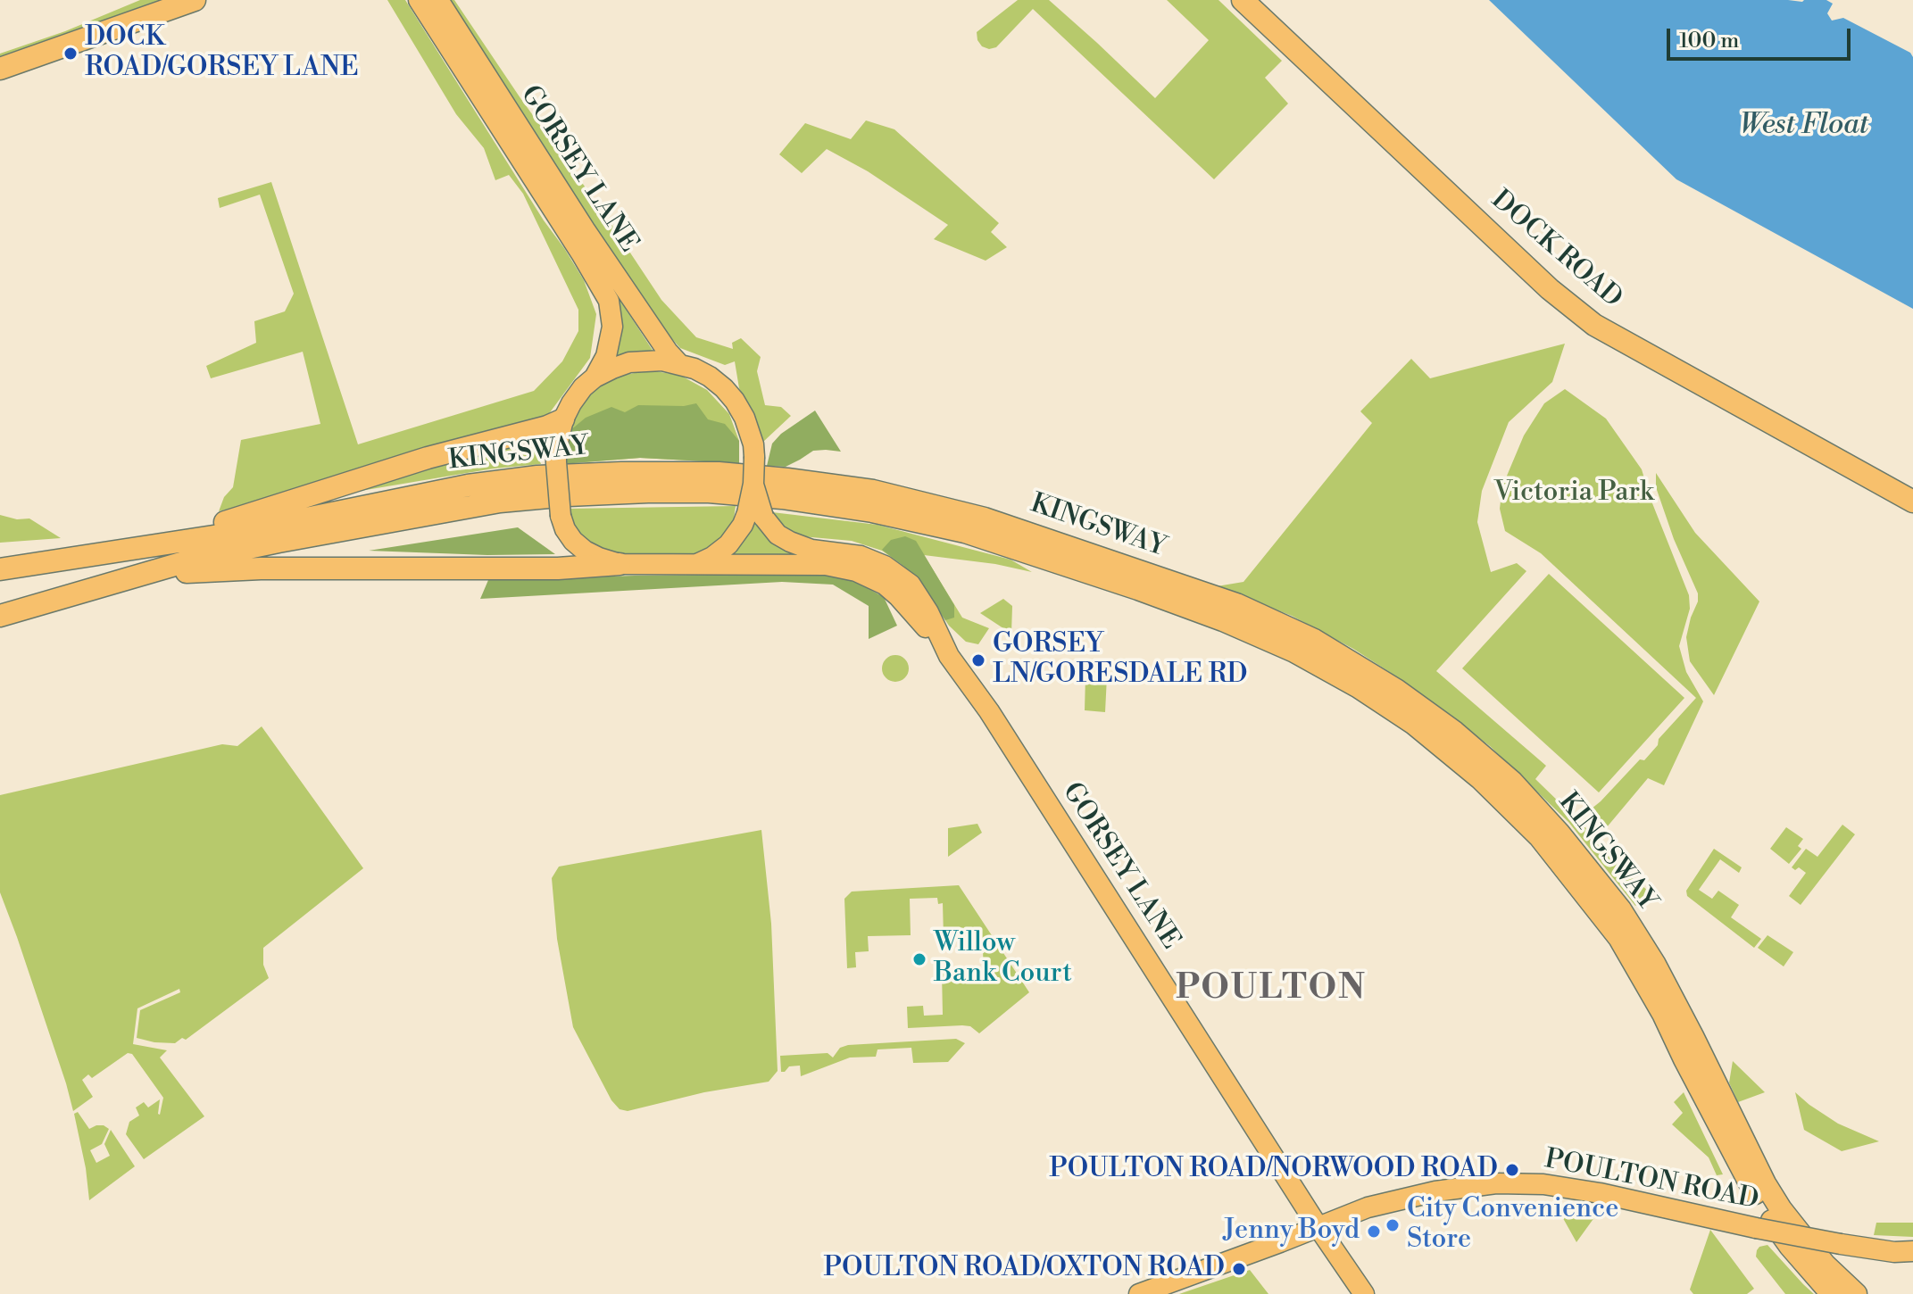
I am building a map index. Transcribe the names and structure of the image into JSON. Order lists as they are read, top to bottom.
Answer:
{
  "streets": {
    "highway": ["DOCK ROAD", "KINGSWAY"],
    "main road": ["GORSEY LANE", "POULTON ROAD"]
  },
  "crossings": [
    ["GORSEY LANE", "POULTON ROAD"]
  ],
  "districts": ["POULTON"],
  "water": ["West Float"],
  "parks": ["Victoria Park"],
  "places": [
    "DOCK ROAD/GORSEY LANE",
    "GORSEY LN/GORESDALE RD",
    "Willow Bank Court",
    "POULTON ROAD/NORWOOD ROAD",
    "City Convenience Store",
    "Jenny Boyd",
    "POULTON ROAD/OXTON ROAD"
  ],
  "scale_bar": "100 m"
}
